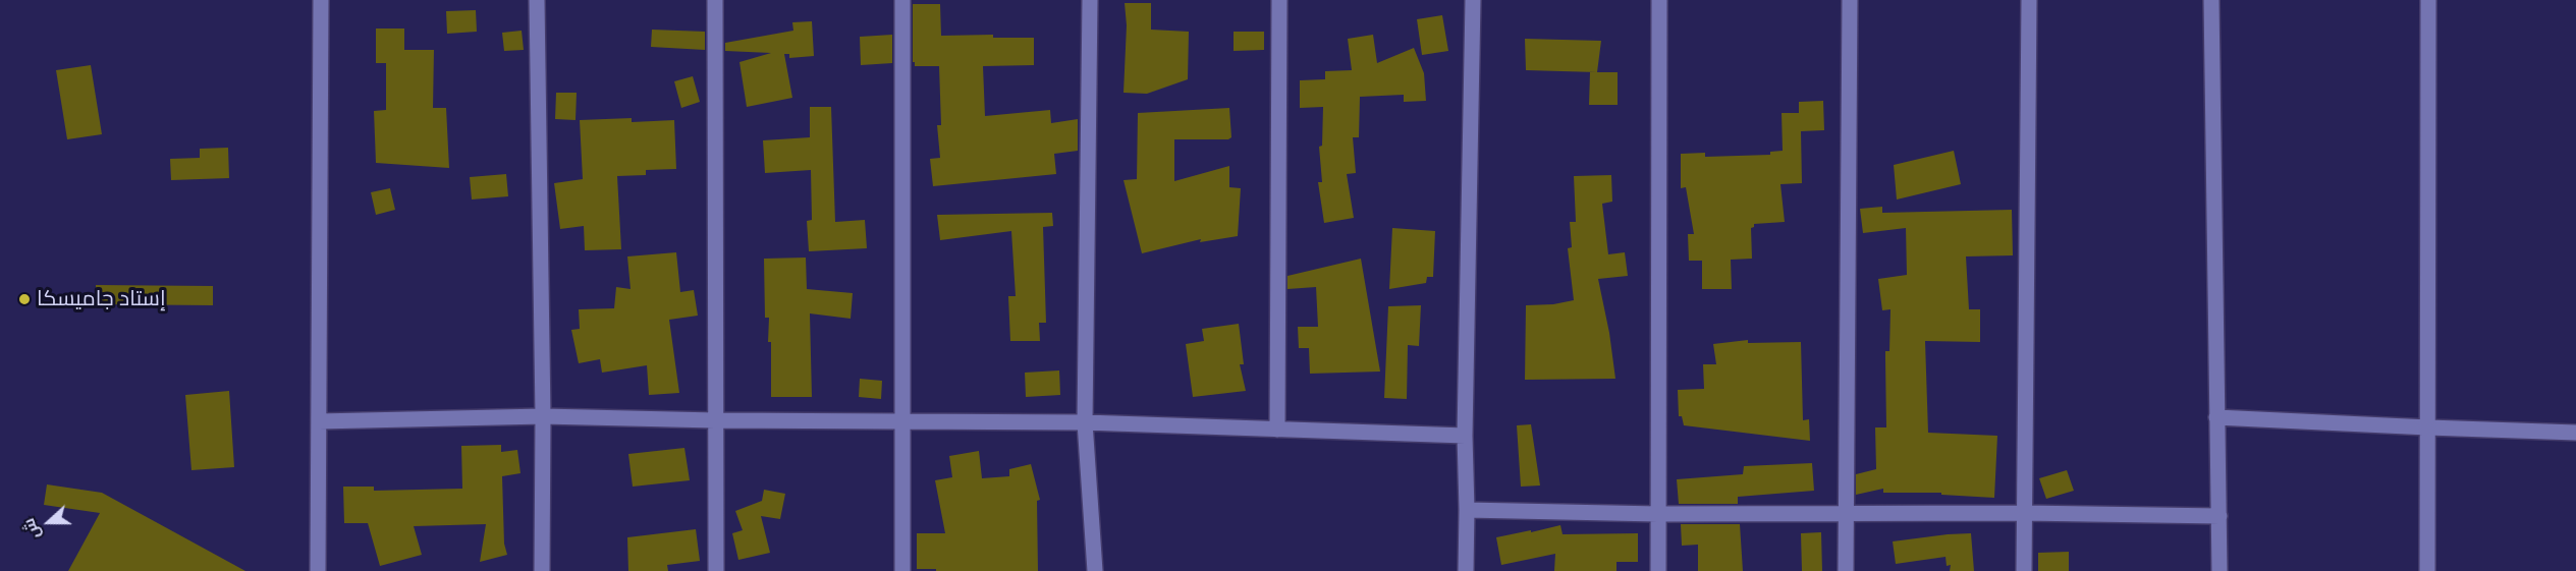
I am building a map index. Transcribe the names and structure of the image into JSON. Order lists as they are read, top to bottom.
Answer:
{
  "places": ["إستاد جاميسكا"],
  "north": "left"
}
